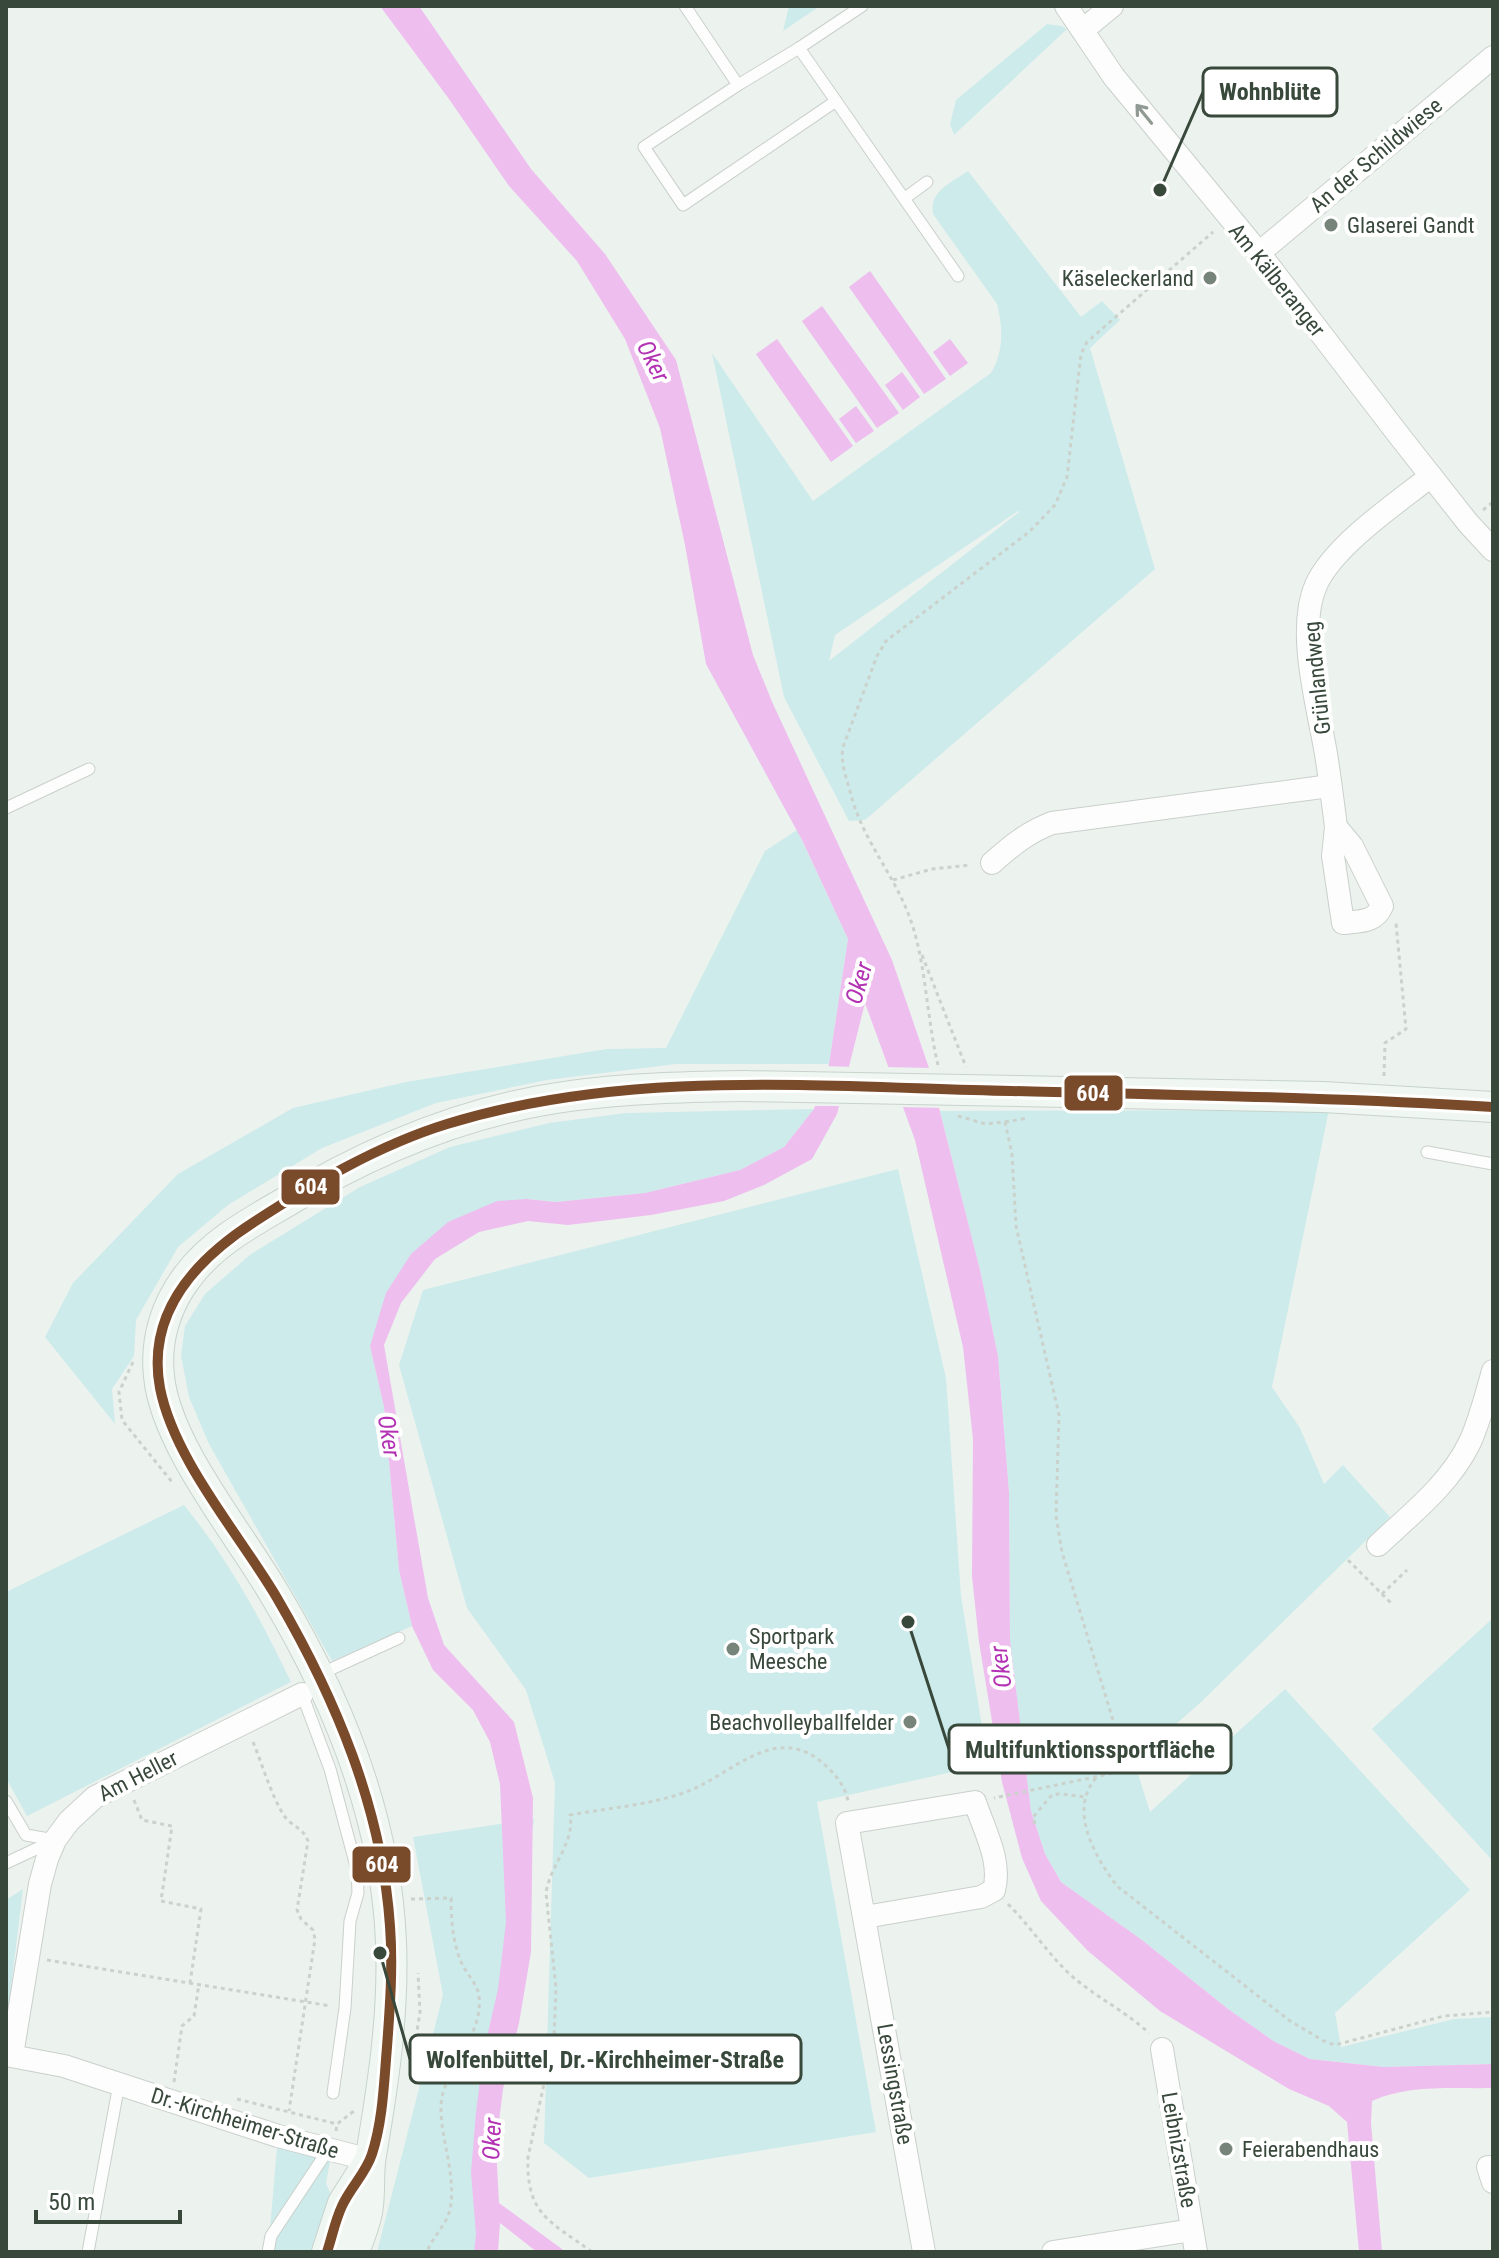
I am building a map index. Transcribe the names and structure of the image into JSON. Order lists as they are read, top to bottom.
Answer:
{
  "streets": {
    "street": [
      "An der Schildwiese",
      "Am Kälberanger",
      "Grünlandweg",
      "Am Heller",
      "Lessingstraße",
      "Dr.-Kirchheimer-Straße",
      "Leibnizstraße"
    ]
  },
  "crossings": [
    ["An der Schildwiese", "Am Kälberanger"],
    ["Am Kälberanger", "Grünlandweg"],
    ["Am Heller", "Dr.-Kirchheimer-Straße"]
  ],
  "water": ["Oker"],
  "places": [
    "Wohnblüte",
    "Glaserei Gandt",
    "Käseleckerland",
    "Multifunktionssportfläche",
    "Sportpark Meesche",
    "Beachvolleyballfelder",
    "Wolfenbüttel, Dr.-Kirchheimer-Straße",
    "Feierabendhaus"
  ],
  "lines": ["transit line 604"],
  "scale_bar": "50 m"
}
